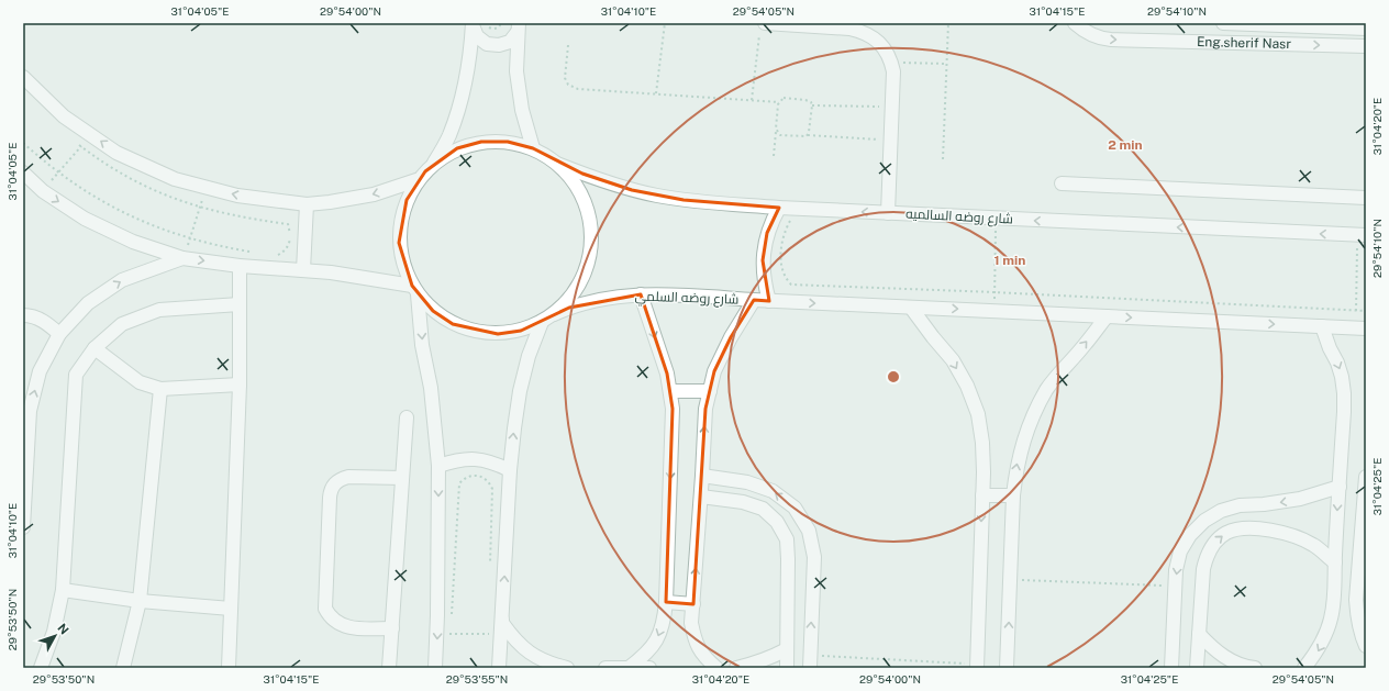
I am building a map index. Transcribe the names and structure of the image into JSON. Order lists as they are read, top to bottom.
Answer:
{
  "streets": {
    "street": ["Eng.sherif Nasr", "شارع روضه السالميه", "شارع روضه السلمي"]
  },
  "north": "top right",
  "coordinates": [
    "31°04'05\"E",
    "29°54'00\"N",
    "31°04'10\"E",
    "29°54'05\"N",
    "31°04'15\"E",
    "29°54'10\"N",
    "31°04'20\"E",
    "31°04'25\"E",
    "29°53'50\"N",
    "29°53'55\"N"
  ],
  "rings": ["2 min", "1 min"]
}
